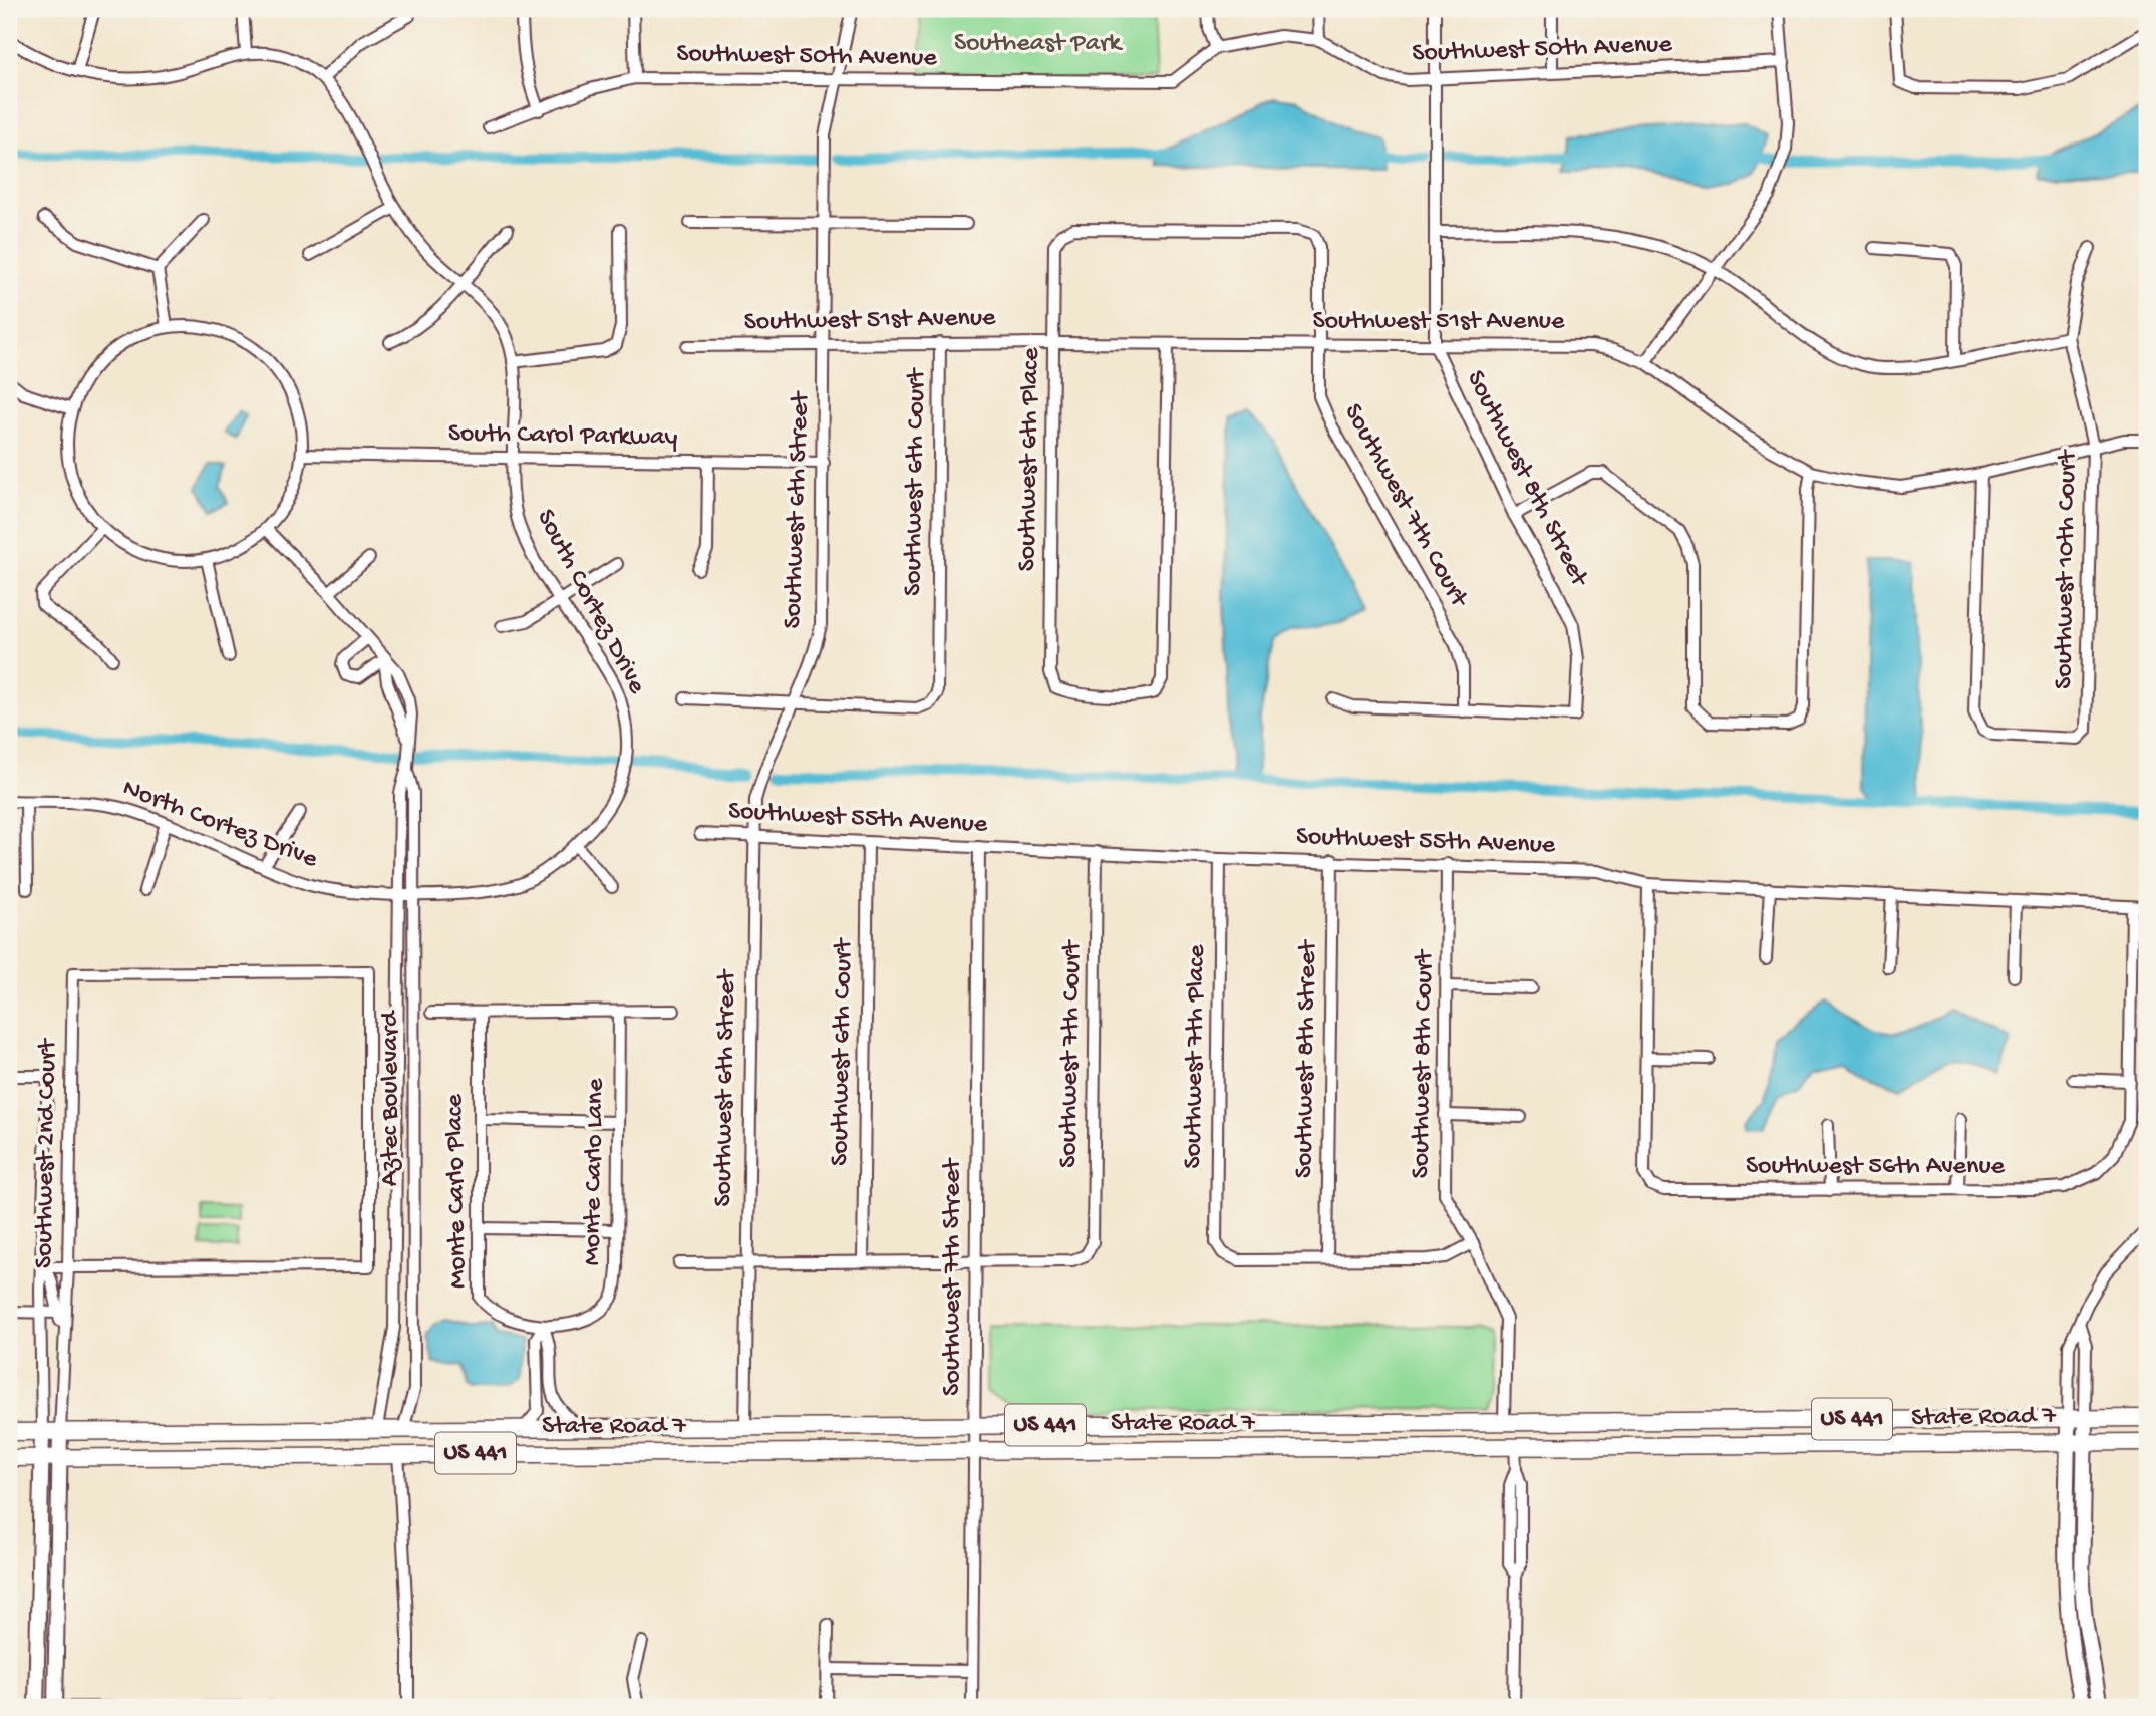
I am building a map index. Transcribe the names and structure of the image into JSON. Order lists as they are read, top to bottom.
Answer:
{
  "streets": {
    "main road": ["State Road 7", "US 441"],
    "street": [
      "Southwest 50th Avenue",
      "Southwest 51st Avenue",
      "South Carol Parkway",
      "Southwest 6th Place",
      "Southwest 8th Street",
      "Southwest 6th Court",
      "Southwest 7th Court",
      "Southwest 6th Street",
      "Southwest 10th Court",
      "South Cortez Drive",
      "Southwest 55th Avenue",
      "North Cortez Drive",
      "Southwest 7th Place",
      "Southwest 8th Court",
      "Aztec Boulevard",
      "Southwest 2nd Court",
      "Southwest 56th Avenue",
      "Monte Carlo Lane",
      "Monte Carlo Place",
      "Southwest 7th Street"
    ]
  },
  "crossings": [
    ["Southwest 50th Avenue", "Southwest 8th Street"],
    ["Southwest 50th Avenue", "Southwest 6th Street"],
    ["Southwest 51st Avenue", "Southwest 6th Place"],
    ["Southwest 51st Avenue", "Southwest 8th Street"],
    ["Southwest 51st Avenue", "Southwest 6th Court"],
    ["Southwest 51st Avenue", "Southwest 7th Court"],
    ["Southwest 51st Avenue", "Southwest 6th Street"],
    ["Southwest 51st Avenue", "Southwest 10th Court"],
    ["South Carol Parkway", "Southwest 6th Street"],
    ["South Carol Parkway", "South Cortez Drive"],
    ["South Carol Parkway", "Aztec Boulevard"],
    ["Southwest 6th Place", "Southwest 7th Court"],
    ["Southwest 8th Street", "Southwest 7th Court"],
    ["Southwest 8th Street", "Southwest 55th Avenue"],
    ["Southwest 8th Street", "Southwest 7th Place"],
    ["Southwest 6th Court", "Southwest 6th Street"],
    ["Southwest 6th Court", "Southwest 55th Avenue"],
    ["Southwest 7th Court", "Southwest 55th Avenue"],
    ["Southwest 7th Court", "Southwest 7th Street"],
    ["Southwest 6th Street", "Southwest 55th Avenue"],
    ["Southwest 6th Street", "State Road 7"],
    ["South Cortez Drive", "North Cortez Drive"],
    ["South Cortez Drive", "Aztec Boulevard"],
    ["Southwest 55th Avenue", "Southwest 7th Place"],
    ["Southwest 55th Avenue", "Southwest 8th Court"],
    ["Southwest 55th Avenue", "Southwest 7th Street"],
    ["North Cortez Drive", "Aztec Boulevard"],
    ["Southwest 8th Court", "State Road 7"],
    ["Aztec Boulevard", "State Road 7"],
    ["Southwest 2nd Court", "State Road 7"],
    ["Monte Carlo Lane", "Monte Carlo Place"],
    ["Southwest 7th Street", "State Road 7"]
  ],
  "parks": ["Southeast Park"]
}
